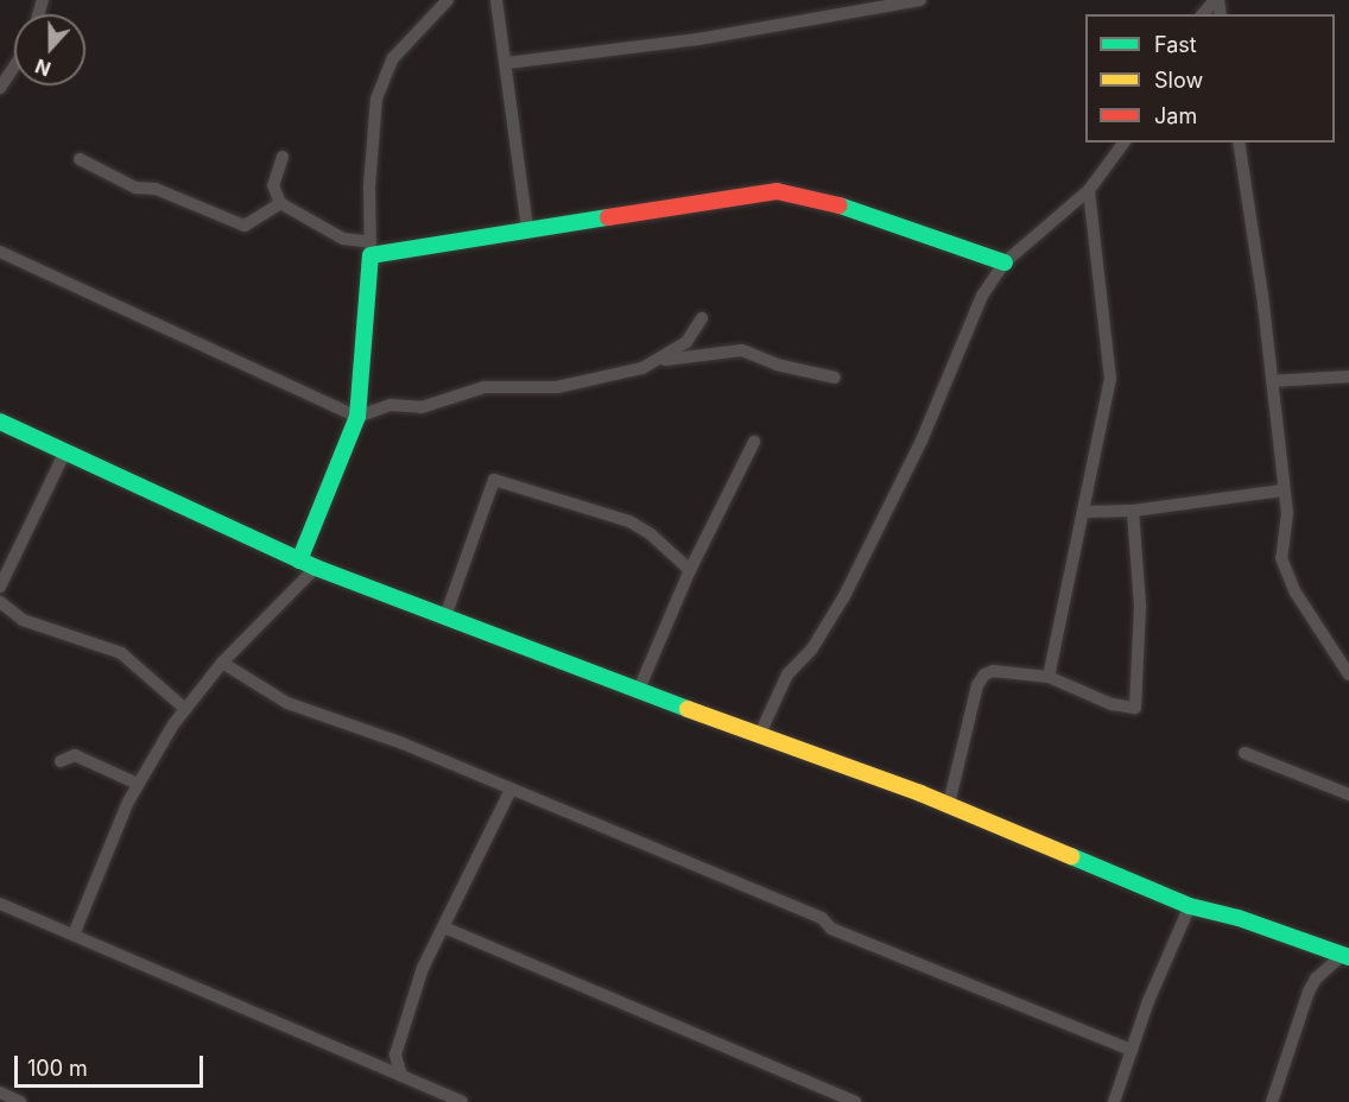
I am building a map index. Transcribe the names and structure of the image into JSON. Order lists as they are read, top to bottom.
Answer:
{
  "legend": ["Fast", "Slow", "Jam"],
  "scale_bar": "100 m",
  "north": "bottom"
}
